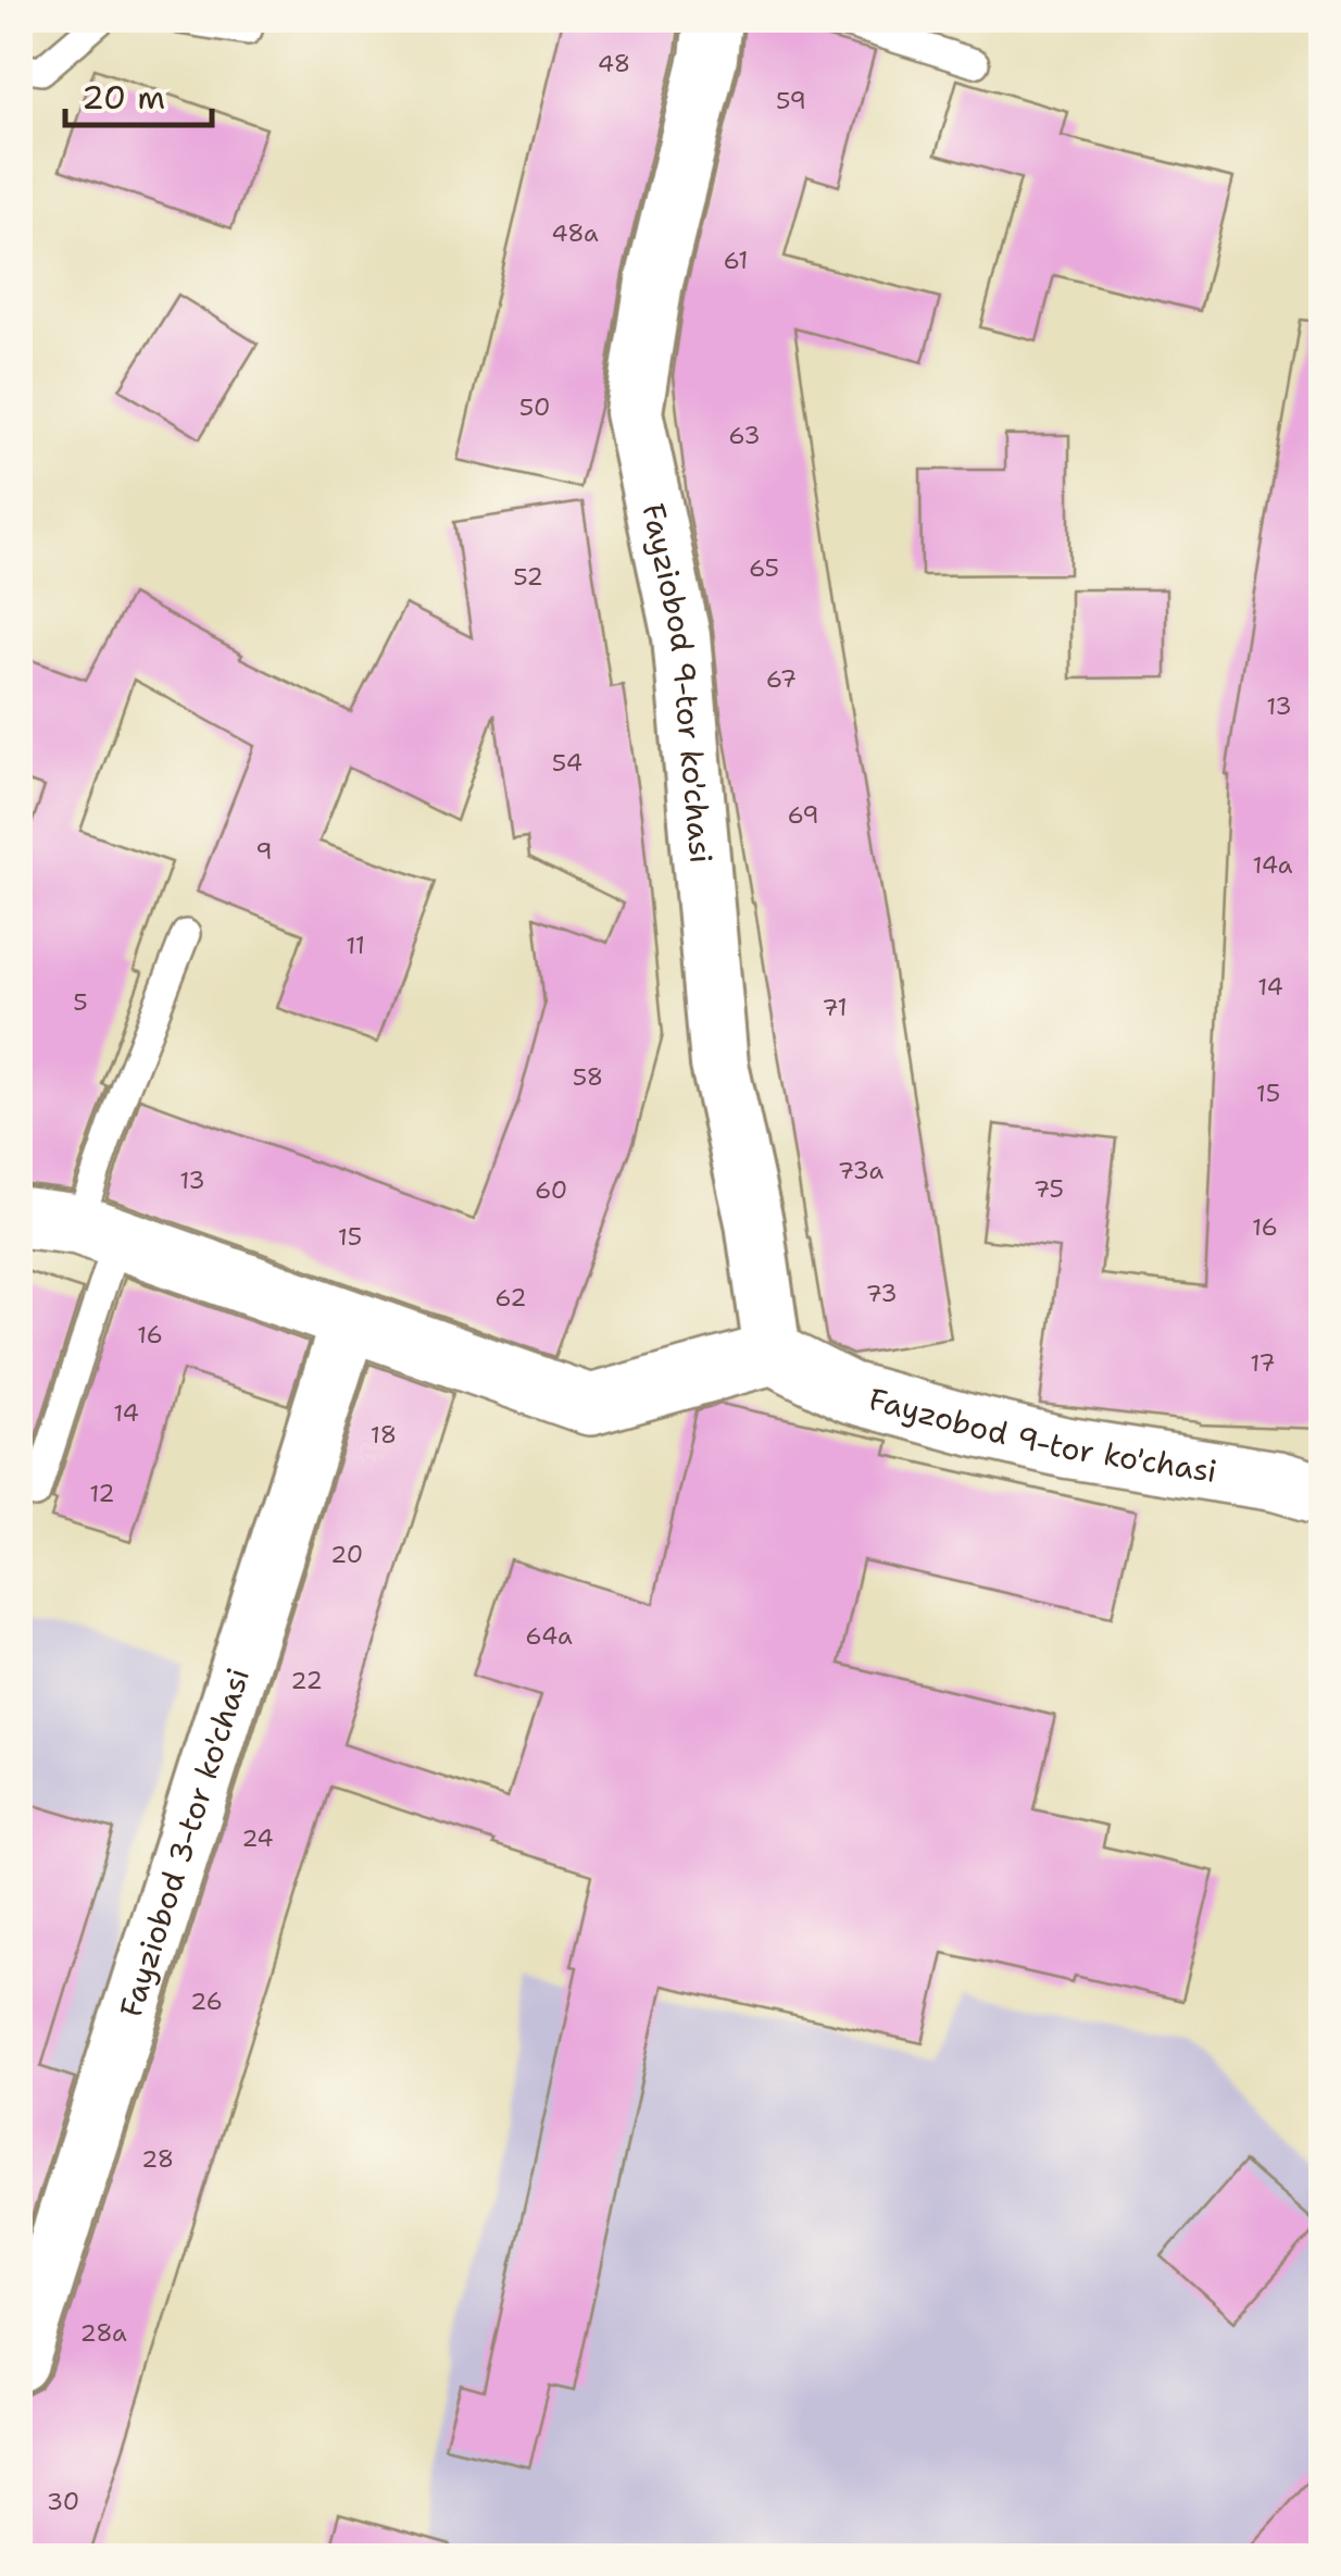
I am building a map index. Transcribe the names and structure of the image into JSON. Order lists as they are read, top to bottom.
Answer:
{
  "streets": {
    "street": ["Fayziobod 9-tor ko'chasi", "Fayzobod 9-tor ko'chasi", "Fayziobod 3-tor ko'chasi"]
  },
  "crossings": [
    ["Fayziobod 9-tor ko'chasi", "Fayzobod 9-tor ko'chasi"]
  ],
  "house_numbers": [
    "48",
    "59",
    "48a",
    "61",
    "50",
    "63",
    "65",
    "52",
    "67",
    "13",
    "54",
    "69",
    "9",
    "14a",
    "11",
    "14",
    "5",
    "71",
    "58",
    "15",
    "73a",
    "13",
    "75",
    "60",
    "16",
    "15",
    "73",
    "62",
    "16",
    "17",
    "14",
    "18",
    "12",
    "20",
    "64a",
    "22",
    "24",
    "26",
    "28",
    "28a",
    "30"
  ],
  "scale_bar": "20 m"
}
